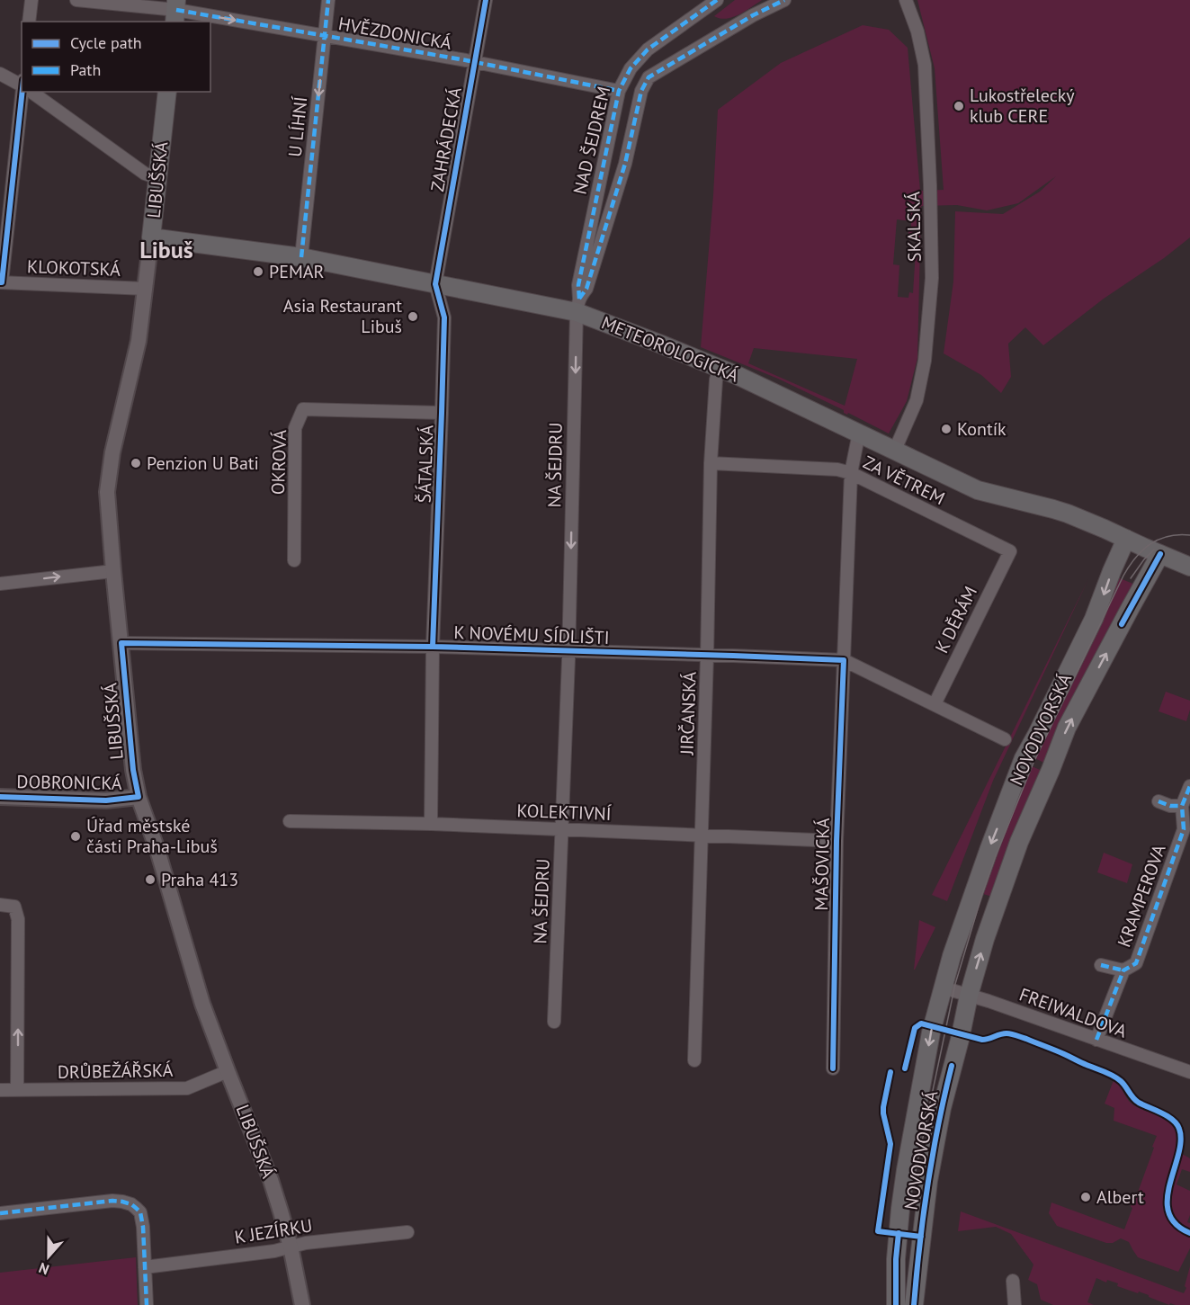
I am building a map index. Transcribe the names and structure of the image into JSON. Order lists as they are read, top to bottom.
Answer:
{
  "streets": {
    "main road": ["LIBUŠSKÁ", "METEOROLOGICKÁ", "NOVODVORSKÁ"],
    "street": [
      "HVĚZDONICKÁ",
      "U LÍHNÍ",
      "ZAHRÁDECKÁ",
      "NAD ŠEJDREM",
      "SKALSKÁ",
      "KLOKOTSKÁ",
      "OKROVÁ",
      "ŠÁTALSKÁ",
      "NA ŠEJDRU",
      "ZA VĚTREM",
      "K DĚRÁM",
      "K NOVÉMU SÍDLIŠTI",
      "JIRČANSKÁ",
      "DOBRONICKÁ",
      "KOLEKTIVNÍ",
      "MAŠOVICKÁ",
      "KRAMPEROVA",
      "FREIWALDOVA",
      "DRŮBEŽÁŘSKÁ",
      "K JEZÍRKU"
    ]
  },
  "crossings": [
    ["HVĚZDONICKÁ", "U LÍHNÍ"],
    ["HVĚZDONICKÁ", "ZAHRÁDECKÁ"],
    ["HVĚZDONICKÁ", "NAD ŠEJDREM"],
    ["U LÍHNÍ", "METEOROLOGICKÁ"],
    ["ZAHRÁDECKÁ", "METEOROLOGICKÁ"],
    ["ZAHRÁDECKÁ", "ŠÁTALSKÁ"],
    ["NAD ŠEJDREM", "METEOROLOGICKÁ"],
    ["NAD ŠEJDREM", "NA ŠEJDRU"],
    ["LIBUŠSKÁ", "KLOKOTSKÁ"],
    ["LIBUŠSKÁ", "METEOROLOGICKÁ"],
    ["LIBUŠSKÁ", "K NOVÉMU SÍDLIŠTI"],
    ["LIBUŠSKÁ", "DOBRONICKÁ"],
    ["LIBUŠSKÁ", "DRŮBEŽÁŘSKÁ"],
    ["LIBUŠSKÁ", "K JEZÍRKU"],
    ["SKALSKÁ", "METEOROLOGICKÁ"],
    ["METEOROLOGICKÁ", "ŠÁTALSKÁ"],
    ["METEOROLOGICKÁ", "NA ŠEJDRU"],
    ["METEOROLOGICKÁ", "JIRČANSKÁ"],
    ["METEOROLOGICKÁ", "NOVODVORSKÁ"],
    ["METEOROLOGICKÁ", "MAŠOVICKÁ"],
    ["OKROVÁ", "ŠÁTALSKÁ"],
    ["ŠÁTALSKÁ", "K NOVÉMU SÍDLIŠTI"],
    ["ŠÁTALSKÁ", "KOLEKTIVNÍ"],
    ["NA ŠEJDRU", "K NOVÉMU SÍDLIŠTI"],
    ["NA ŠEJDRU", "KOLEKTIVNÍ"],
    ["ZA VĚTREM", "K DĚRÁM"],
    ["ZA VĚTREM", "JIRČANSKÁ"],
    ["ZA VĚTREM", "MAŠOVICKÁ"],
    ["K DĚRÁM", "K NOVÉMU SÍDLIŠTI"],
    ["K NOVÉMU SÍDLIŠTI", "JIRČANSKÁ"],
    ["K NOVÉMU SÍDLIŠTI", "MAŠOVICKÁ"],
    ["JIRČANSKÁ", "KOLEKTIVNÍ"],
    ["NOVODVORSKÁ", "FREIWALDOVA"],
    ["KOLEKTIVNÍ", "MAŠOVICKÁ"],
    ["KRAMPEROVA", "FREIWALDOVA"]
  ],
  "one_way": ["U LÍHNÍ"],
  "districts": ["Libuš"],
  "places": [
    "Lukostřelecký klub CERE",
    "PEMAR",
    "Asia Restaurant Libuš",
    "Kontík",
    "Penzion U Bati",
    "Úřad městské části Praha-Libuš",
    "Praha 413",
    "Albert"
  ],
  "legend": ["Cycle path", "Path"],
  "north": "bottom"
}
